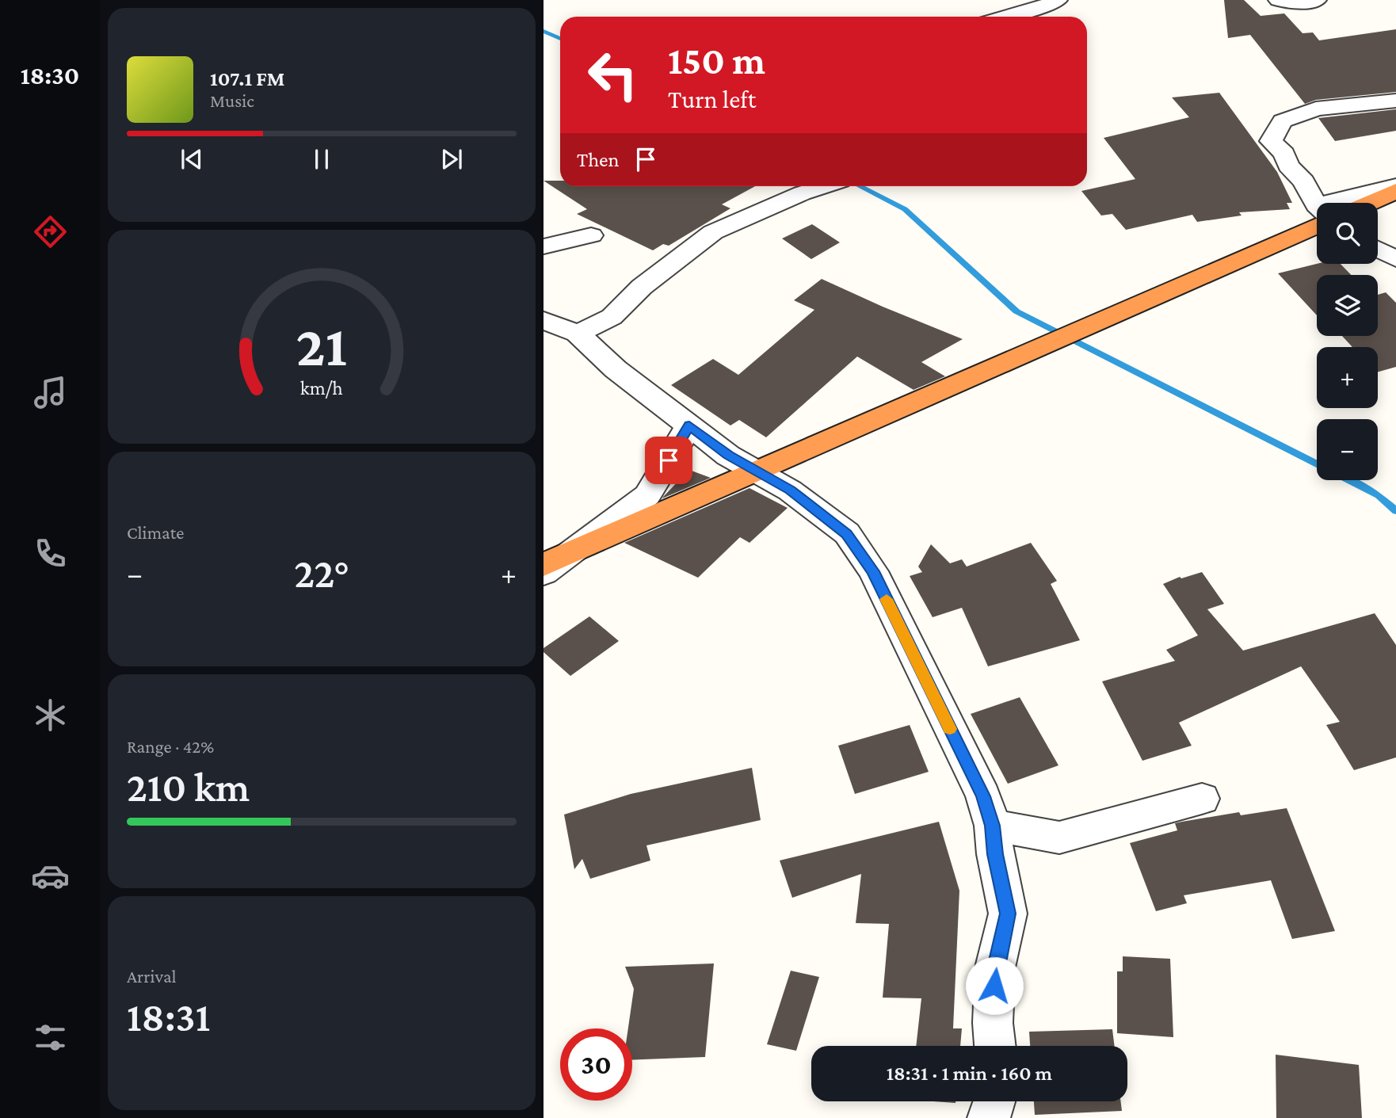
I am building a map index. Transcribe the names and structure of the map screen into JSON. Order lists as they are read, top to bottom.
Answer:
{
  "page": {
    "tabs": "18:30",
    "turn": ["150 m", "Turn left"],
    "song": ["107.1 FM", "Music"],
    "then": "Then",
    "map_buttons": ["+", "−"],
    "tile": [
      "Climate",
      ["Range · 42%", "210 km"],
      ["Arrival", "18:31"]
    ],
    "heat": ["−", "22°", "+"],
    "limit": "30",
    "trip": "18:31 · 1 min · 160 m",
    "gauge": ["21", "km/h"]
  }
}
